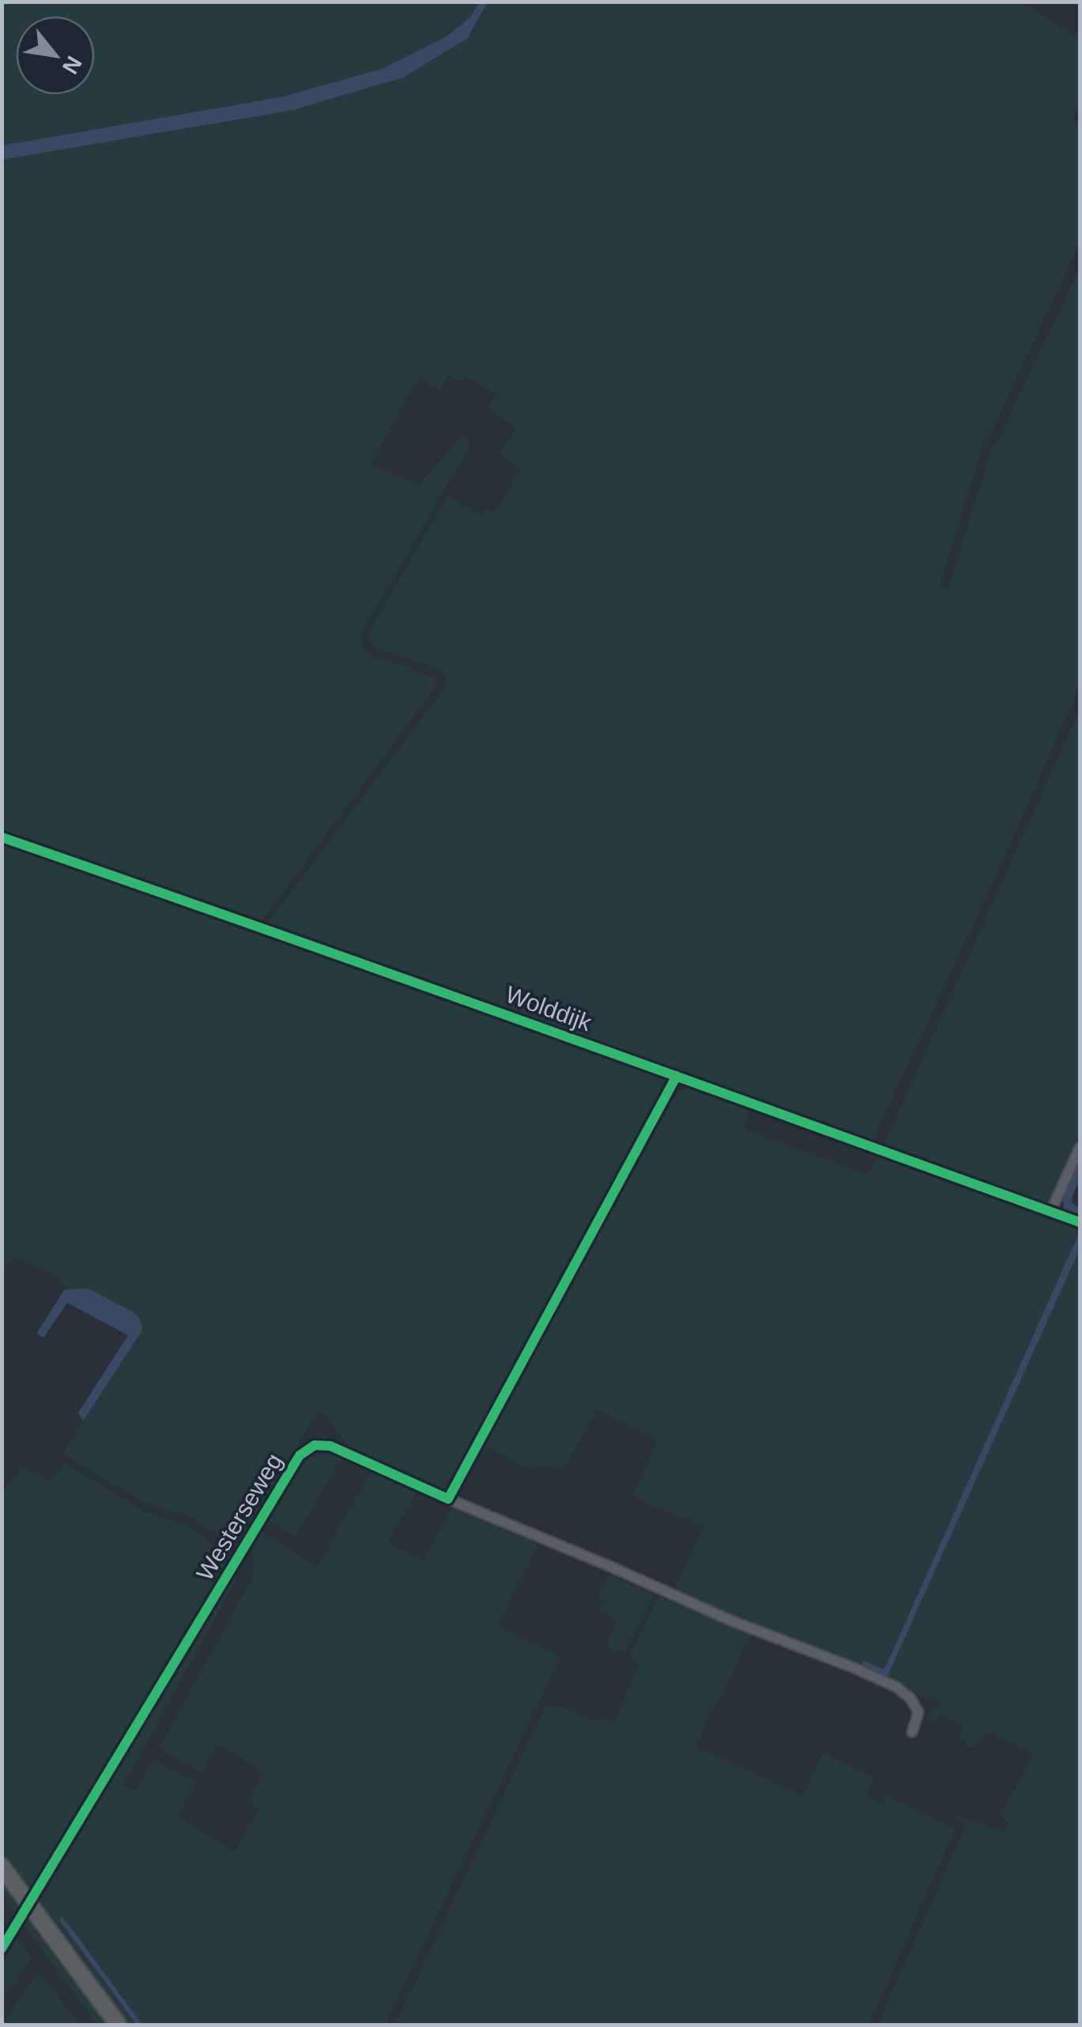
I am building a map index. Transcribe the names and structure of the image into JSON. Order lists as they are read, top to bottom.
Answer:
{
  "streets": {
    "street": ["Wolddijk", "Westerseweg"]
  },
  "north": "bottom right"
}
